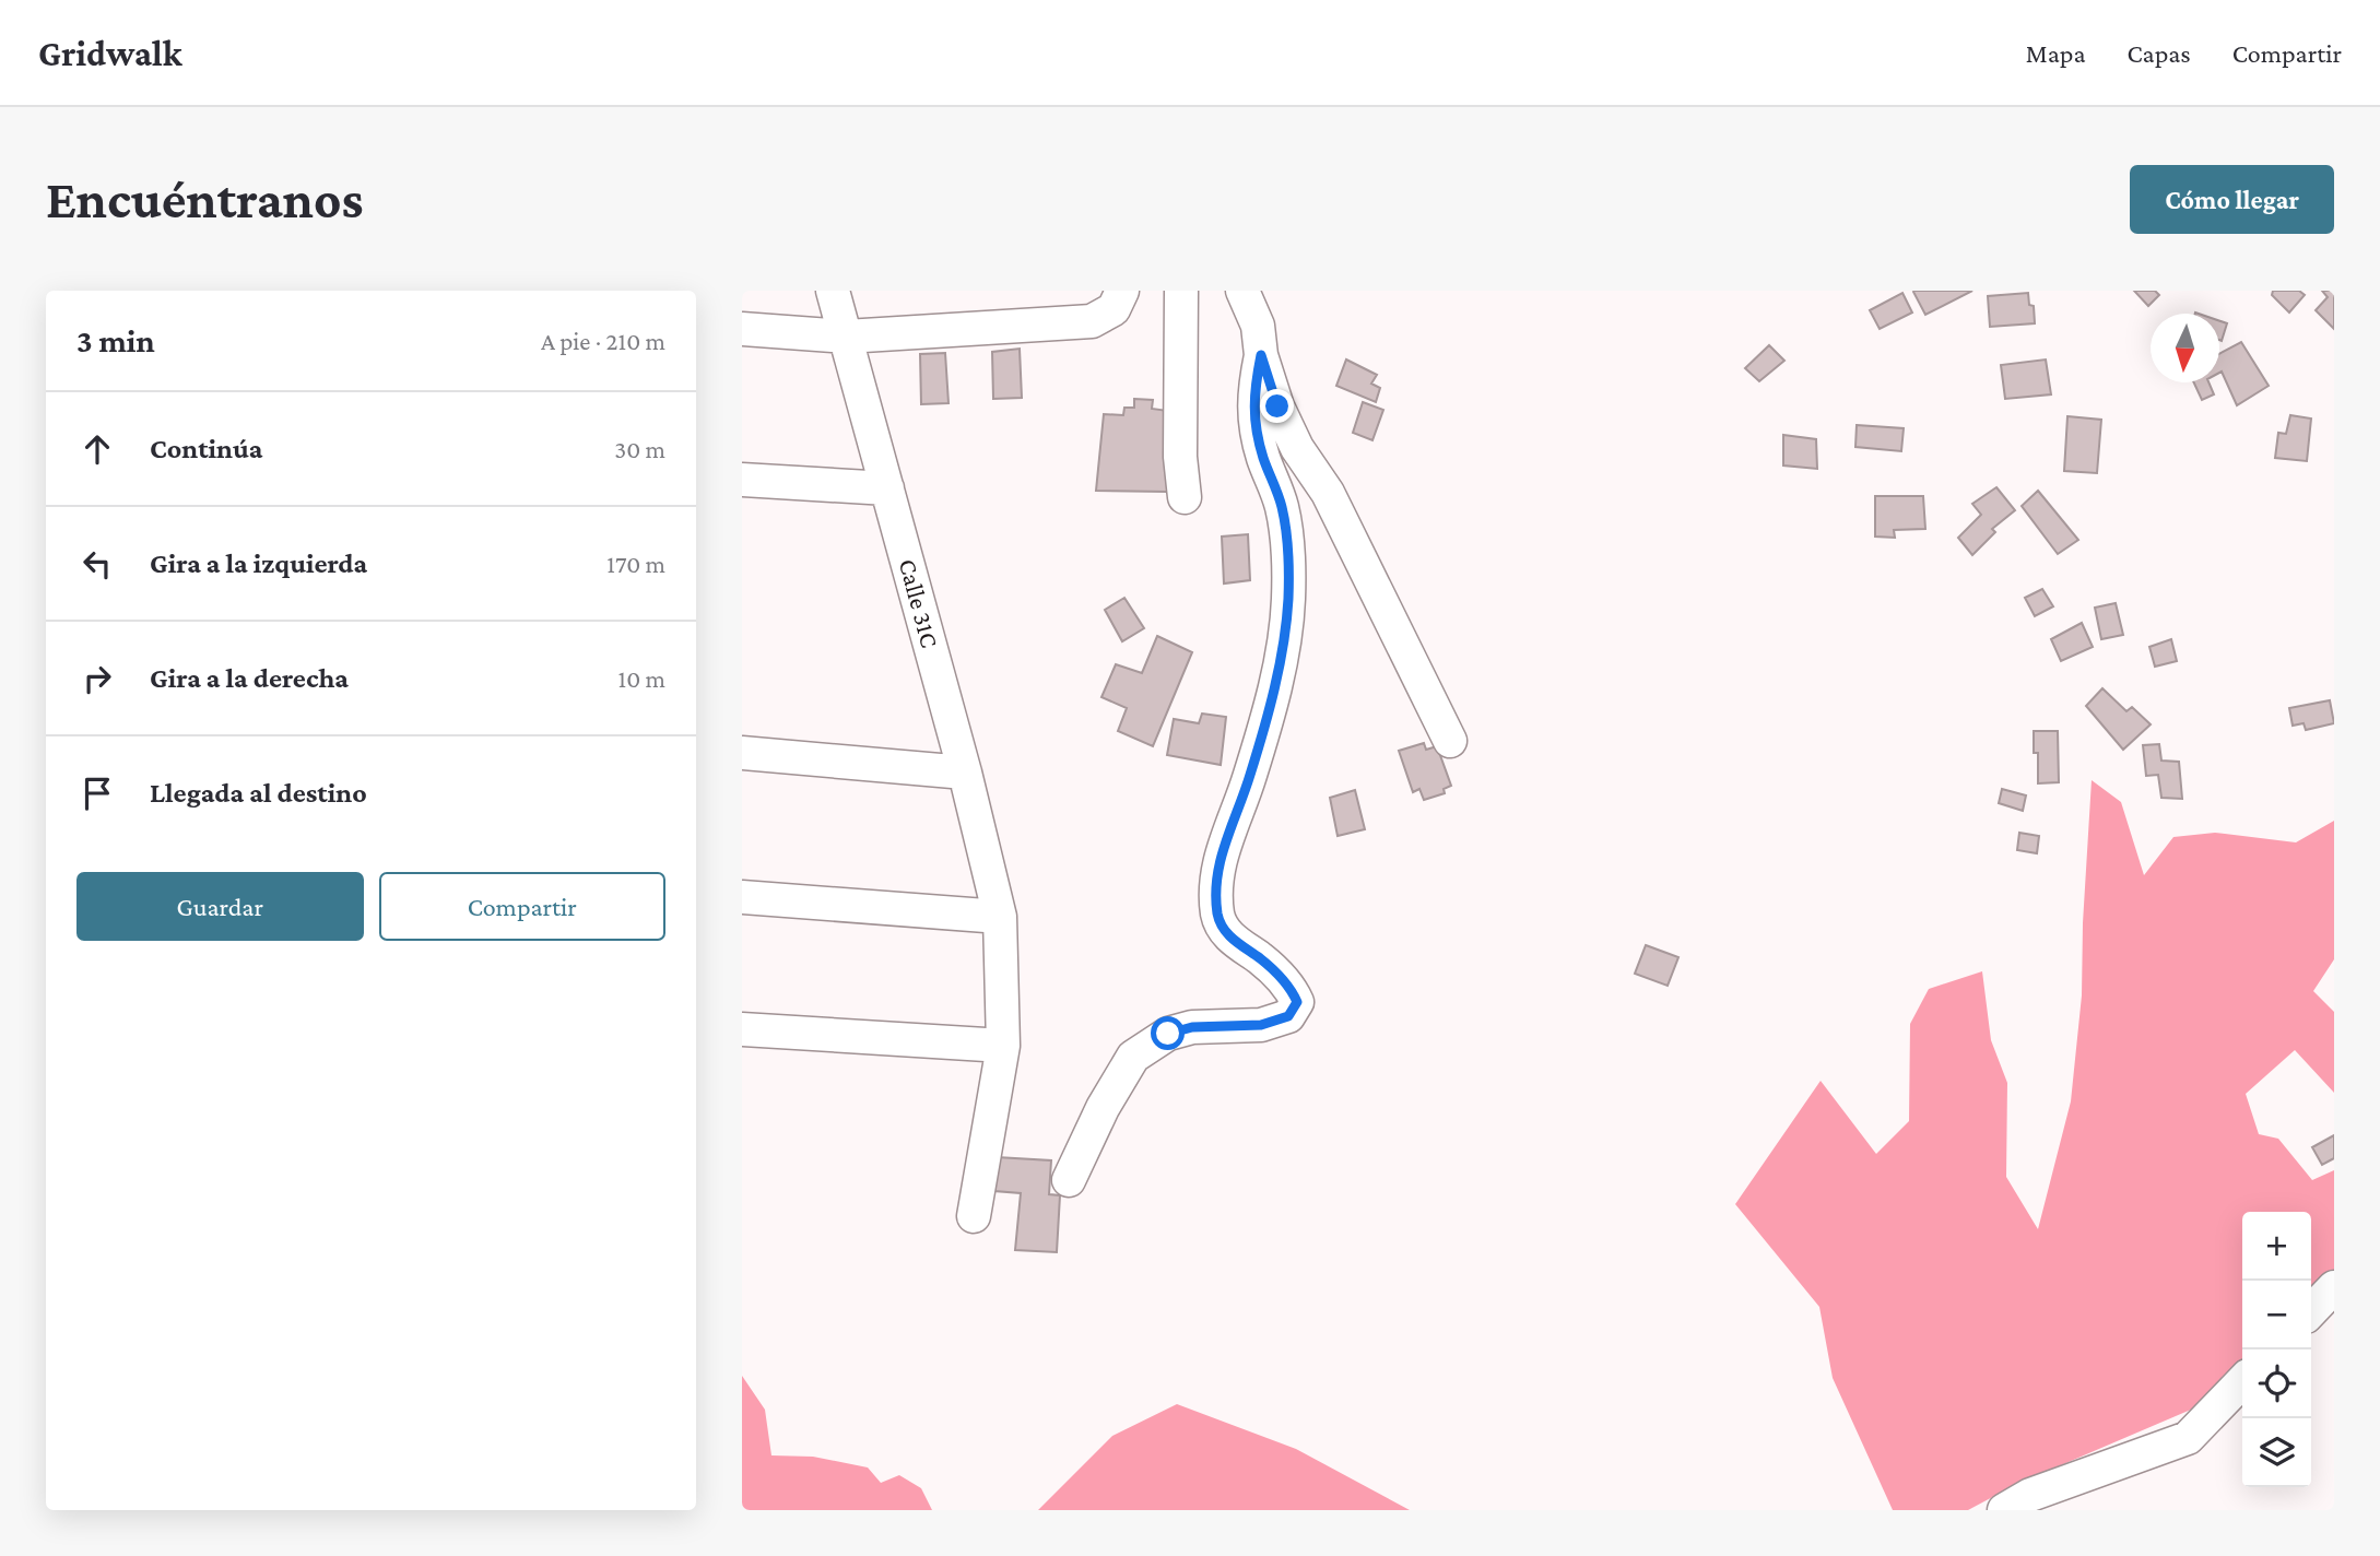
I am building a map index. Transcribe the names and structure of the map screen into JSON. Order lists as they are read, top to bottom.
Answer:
{
  "streets": {
    "street": ["Calle 31C"]
  },
  "north": "bottom",
  "page": {
    "header": "Gridwalk",
    "nav": ["Mapa", "Capas", "Compartir"],
    "buttons": [
      "Cómo llegar",
      ["Guardar", "Compartir"]
    ],
    "title": "Encuéntranos",
    "heading": ["3 min", "A pie · 210 m"],
    "list": [
      ["Continúa", "30 m"],
      ["Gira a la izquierda", "170 m"],
      ["Gira a la derecha", "10 m"],
      "Llegada al destino"
    ],
    "map_buttons": ["+", "−"]
  }
}
